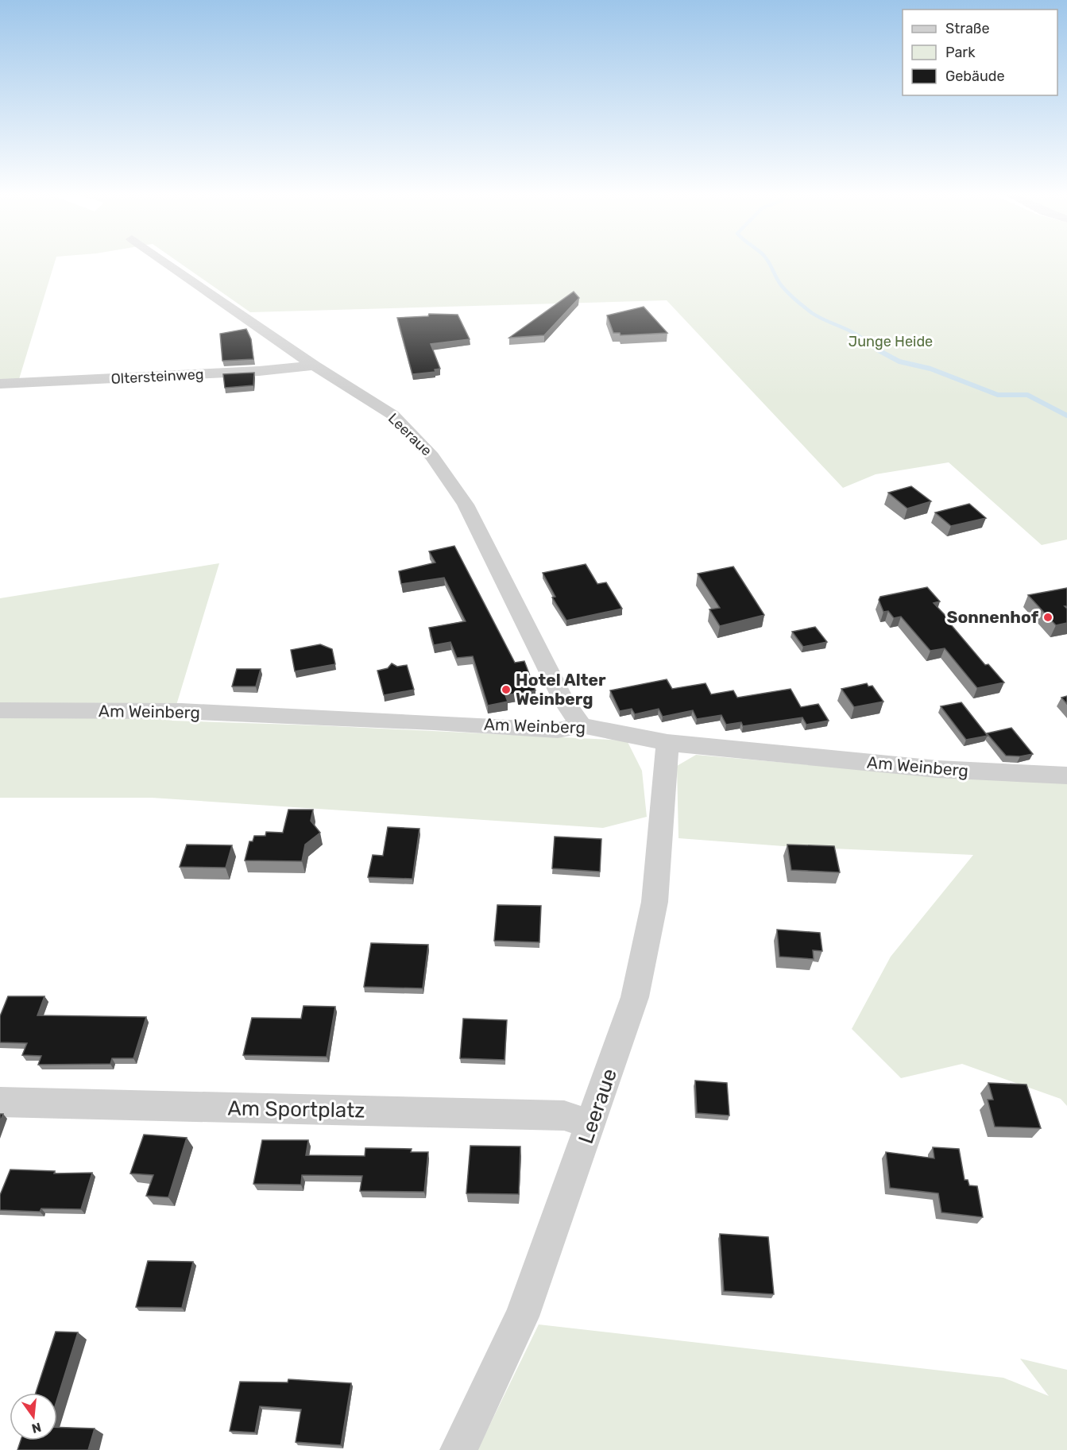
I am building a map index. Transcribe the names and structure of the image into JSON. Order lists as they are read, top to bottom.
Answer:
{
  "streets": {
    "street": [
      "Oltersteinweg",
      "Leeraue",
      "Am Weinberg",
      "Am Sportplatz"
    ]
  },
  "crossings": [
    ["Oltersteinweg", "Leeraue"],
    ["Leeraue", "Am Weinberg"],
    ["Leeraue", "Am Sportplatz"]
  ],
  "parks": ["Junge Heide"],
  "places": ["Sonnenhof", "Hotel Alter Weinberg"],
  "legend": ["Straße", "Park", "Gebäude"],
  "north": "bottom"
}
